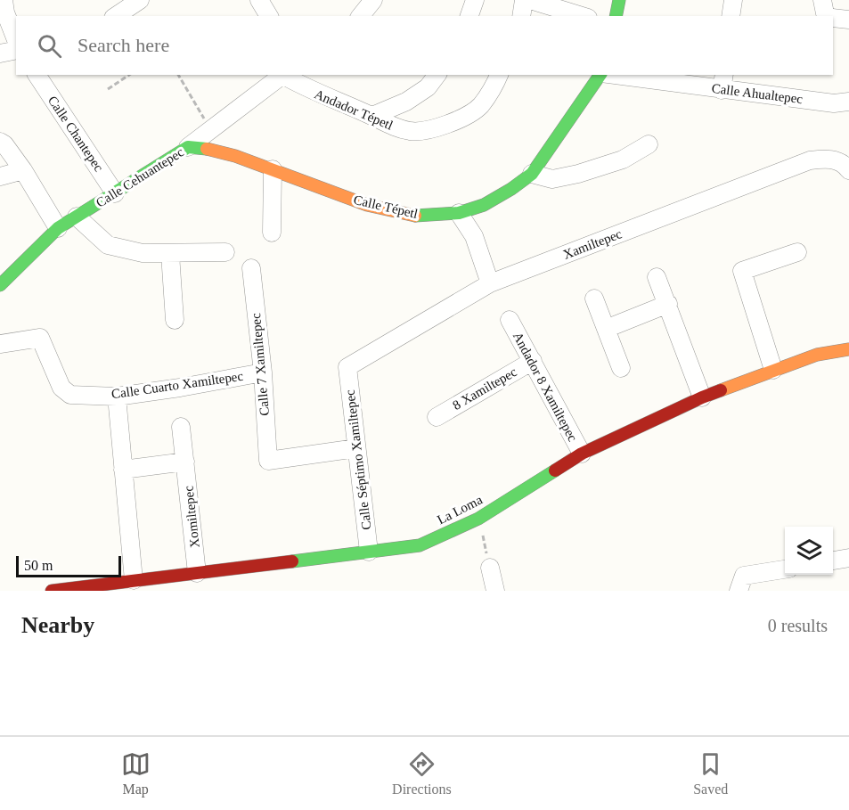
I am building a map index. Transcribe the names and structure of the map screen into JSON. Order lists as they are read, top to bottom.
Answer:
{
  "streets": {
    "street": [
      "Calle Ahualtepec",
      "Andador Tépetl",
      "Calle Chantepec",
      "Calle Cehuantepec",
      "Calle Tépetl",
      "Xamiltepec",
      "Calle 7 Xamiltepec",
      "Calle Cuarto Xamiltepec",
      "Andador 8 Xamiltepec",
      "8 Xamiltepec",
      "Calle Séptimo Xamiltepec",
      "La Loma",
      "Xomiltepec"
    ]
  },
  "crossings": [
    ["Calle Chantepec", "Calle Cehuantepec"],
    ["Calle Cehuantepec", "Calle Tépetl"],
    ["Xamiltepec", "Calle Séptimo Xamiltepec"],
    ["Calle 7 Xamiltepec", "Calle Cuarto Xamiltepec"],
    ["Calle 7 Xamiltepec", "Calle Séptimo Xamiltepec"],
    ["Andador 8 Xamiltepec", "8 Xamiltepec"],
    ["Andador 8 Xamiltepec", "La Loma"],
    ["Calle Séptimo Xamiltepec", "La Loma"],
    ["La Loma", "Xomiltepec"]
  ],
  "scale_bar": "50 m",
  "page": {
    "search": "Search here",
    "scale": "50 m",
    "heading": ["Nearby", "0 results"],
    "nav": ["Map", "Directions", "Saved"]
  }
}
